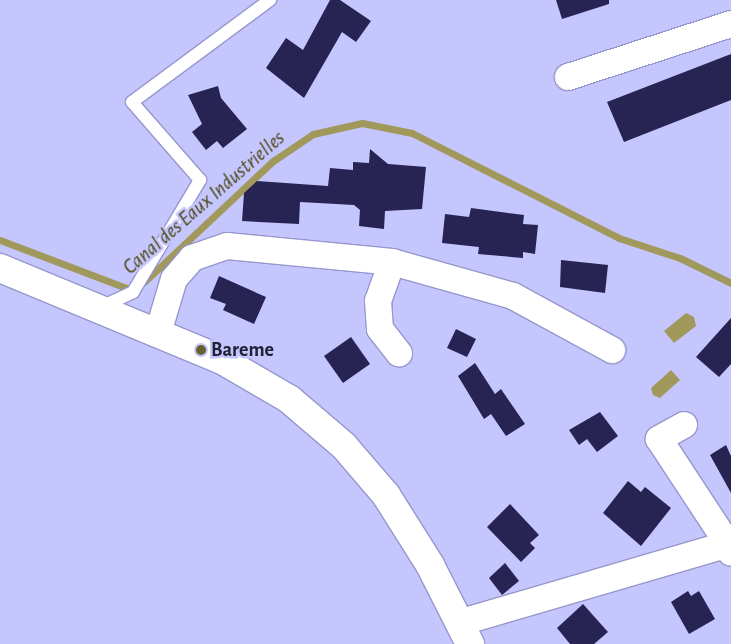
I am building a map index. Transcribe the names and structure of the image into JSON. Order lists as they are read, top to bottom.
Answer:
{
  "water": ["Canal des Eaux Industrielles"],
  "places": ["Bareme"]
}
